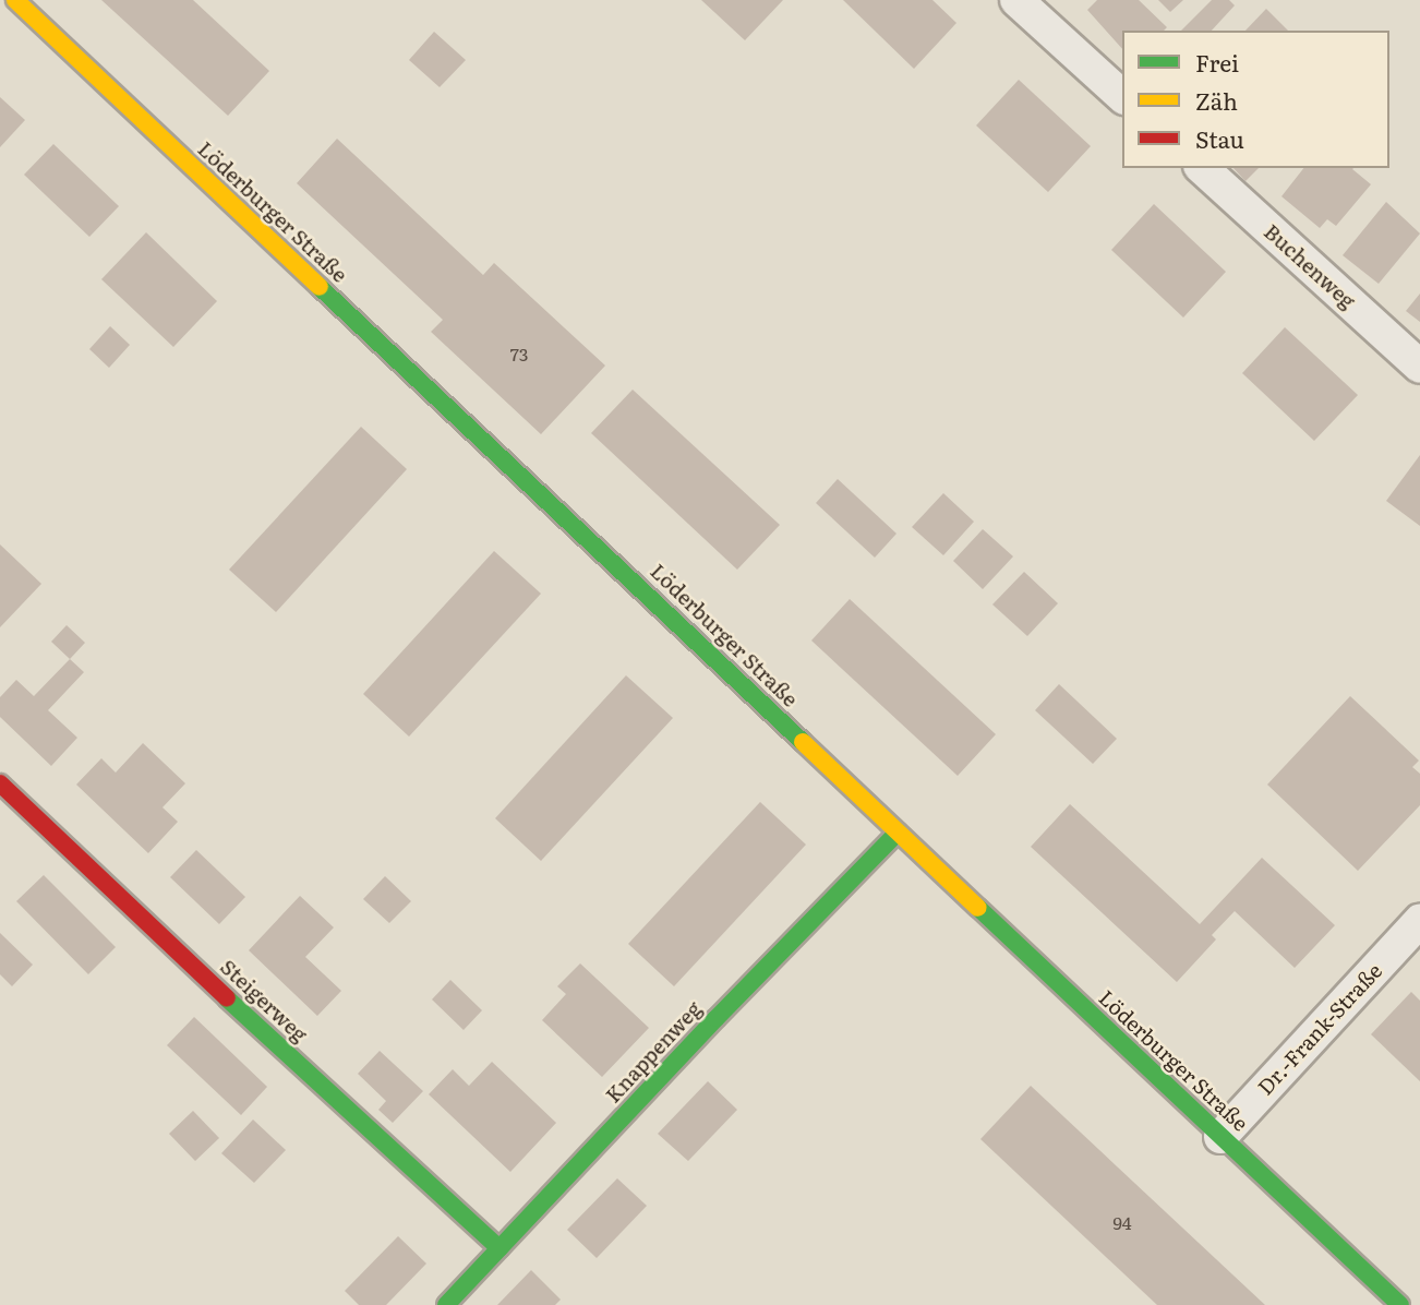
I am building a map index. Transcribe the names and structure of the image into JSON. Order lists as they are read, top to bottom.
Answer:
{
  "streets": {
    "street": [
      "Löderburger Straße",
      "Buchenweg",
      "Steigerweg",
      "Dr.-Frank-Straße",
      "Knappenweg"
    ]
  },
  "crossings": [
    ["Löderburger Straße", "Dr.-Frank-Straße"],
    ["Löderburger Straße", "Knappenweg"],
    ["Steigerweg", "Knappenweg"]
  ],
  "house_numbers": ["73", "94"],
  "legend": ["Frei", "Zäh", "Stau"]
}
